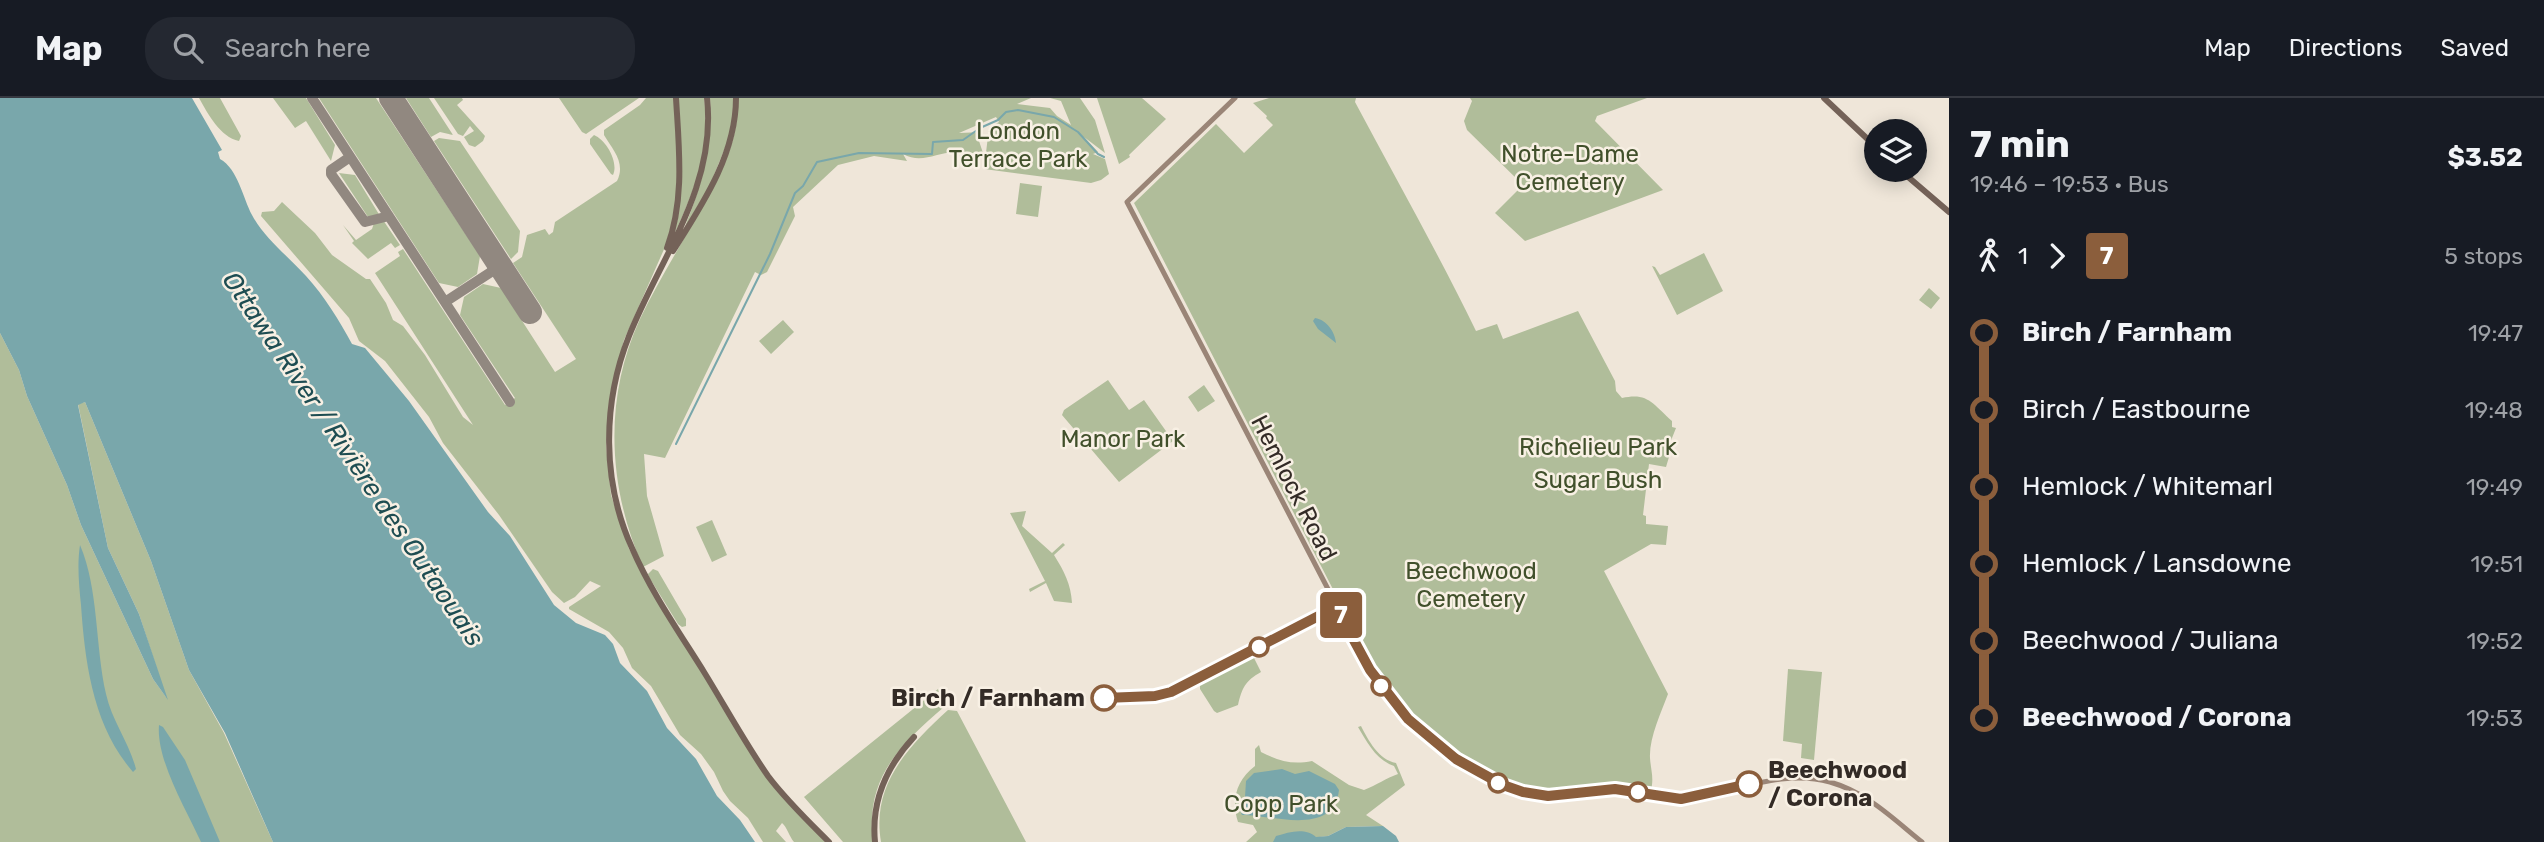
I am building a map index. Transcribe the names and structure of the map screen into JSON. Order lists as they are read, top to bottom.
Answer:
{
  "streets": {
    "main road": ["Hemlock Road"]
  },
  "water": ["Ottawa River / Rivière des Outaouais"],
  "parks": [
    "London Terrace Park",
    "Notre-Dame Cemetery",
    "Manor Park",
    "Richelieu Park",
    "Sugar Bush",
    "Beechwood Cemetery",
    "Copp Park"
  ],
  "places": ["Birch / Farnham", "Beechwood / Corona"],
  "lines": ["bus line 7"],
  "page": {
    "header": "Map",
    "search": "Search here",
    "nav": ["Map", "Directions", "Saved"],
    "on_map": "7",
    "heading": ["7 min", "19:46 – 19:53 · Bus", "$3.52"],
    "legs": ["1", "7", "5 stops"],
    "list": [
      {
        "name": "Birch / Farnham",
        "value": "19:47"
      },
      {
        "name": "Birch / Eastbourne",
        "value": "19:48"
      },
      {
        "name": "Hemlock / Whitemarl",
        "value": "19:49"
      },
      {
        "name": "Hemlock / Lansdowne",
        "value": "19:51"
      },
      {
        "name": "Beechwood / Juliana",
        "value": "19:52"
      },
      {
        "name": "Beechwood / Corona",
        "value": "19:53"
      }
    ]
  }
}
